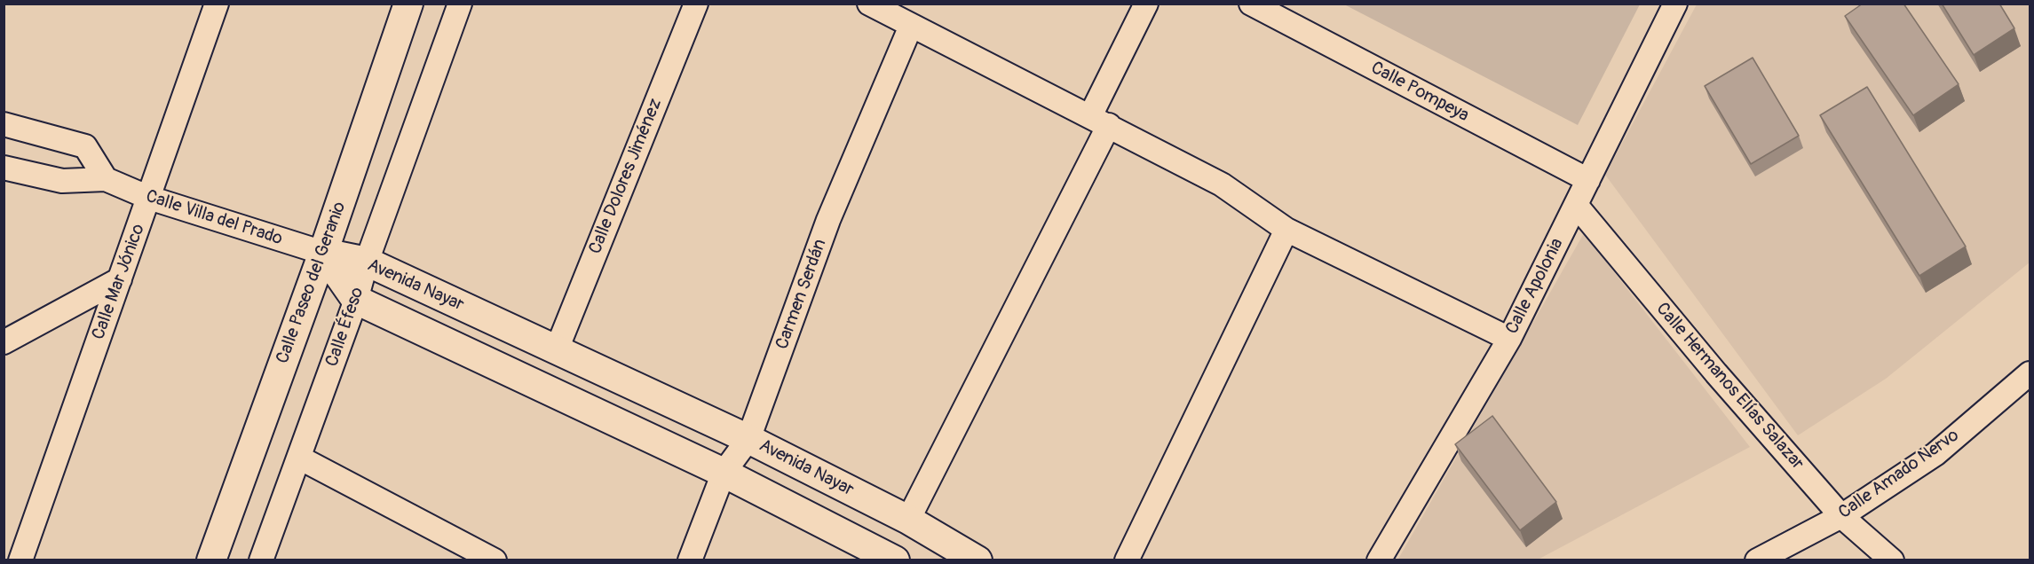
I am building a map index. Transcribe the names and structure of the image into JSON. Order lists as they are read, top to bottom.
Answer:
{
  "streets": {
    "street": [
      "Calle Pompeya",
      "Calle Dolores Jiménez",
      "Calle Villa del Prado",
      "Calle Mar Jónico",
      "Calle Paseo del Geranio",
      "Avenida Nayar",
      "Calle Apolonia",
      "Carmen Serdán",
      "Calle Éfeso",
      "Calle Hermanos Elías Salazar",
      "Calle Amado Nervo"
    ]
  },
  "crossings": [
    ["Calle Pompeya", "Calle Apolonia"],
    ["Calle Dolores Jiménez", "Avenida Nayar"],
    ["Calle Villa del Prado", "Calle Mar Jónico"],
    ["Calle Villa del Prado", "Calle Paseo del Geranio"],
    ["Calle Villa del Prado", "Avenida Nayar"],
    ["Calle Paseo del Geranio", "Avenida Nayar"],
    ["Avenida Nayar", "Carmen Serdán"],
    ["Avenida Nayar", "Calle Éfeso"],
    ["Calle Apolonia", "Calle Hermanos Elías Salazar"],
    ["Calle Hermanos Elías Salazar", "Calle Amado Nervo"]
  ]
}
